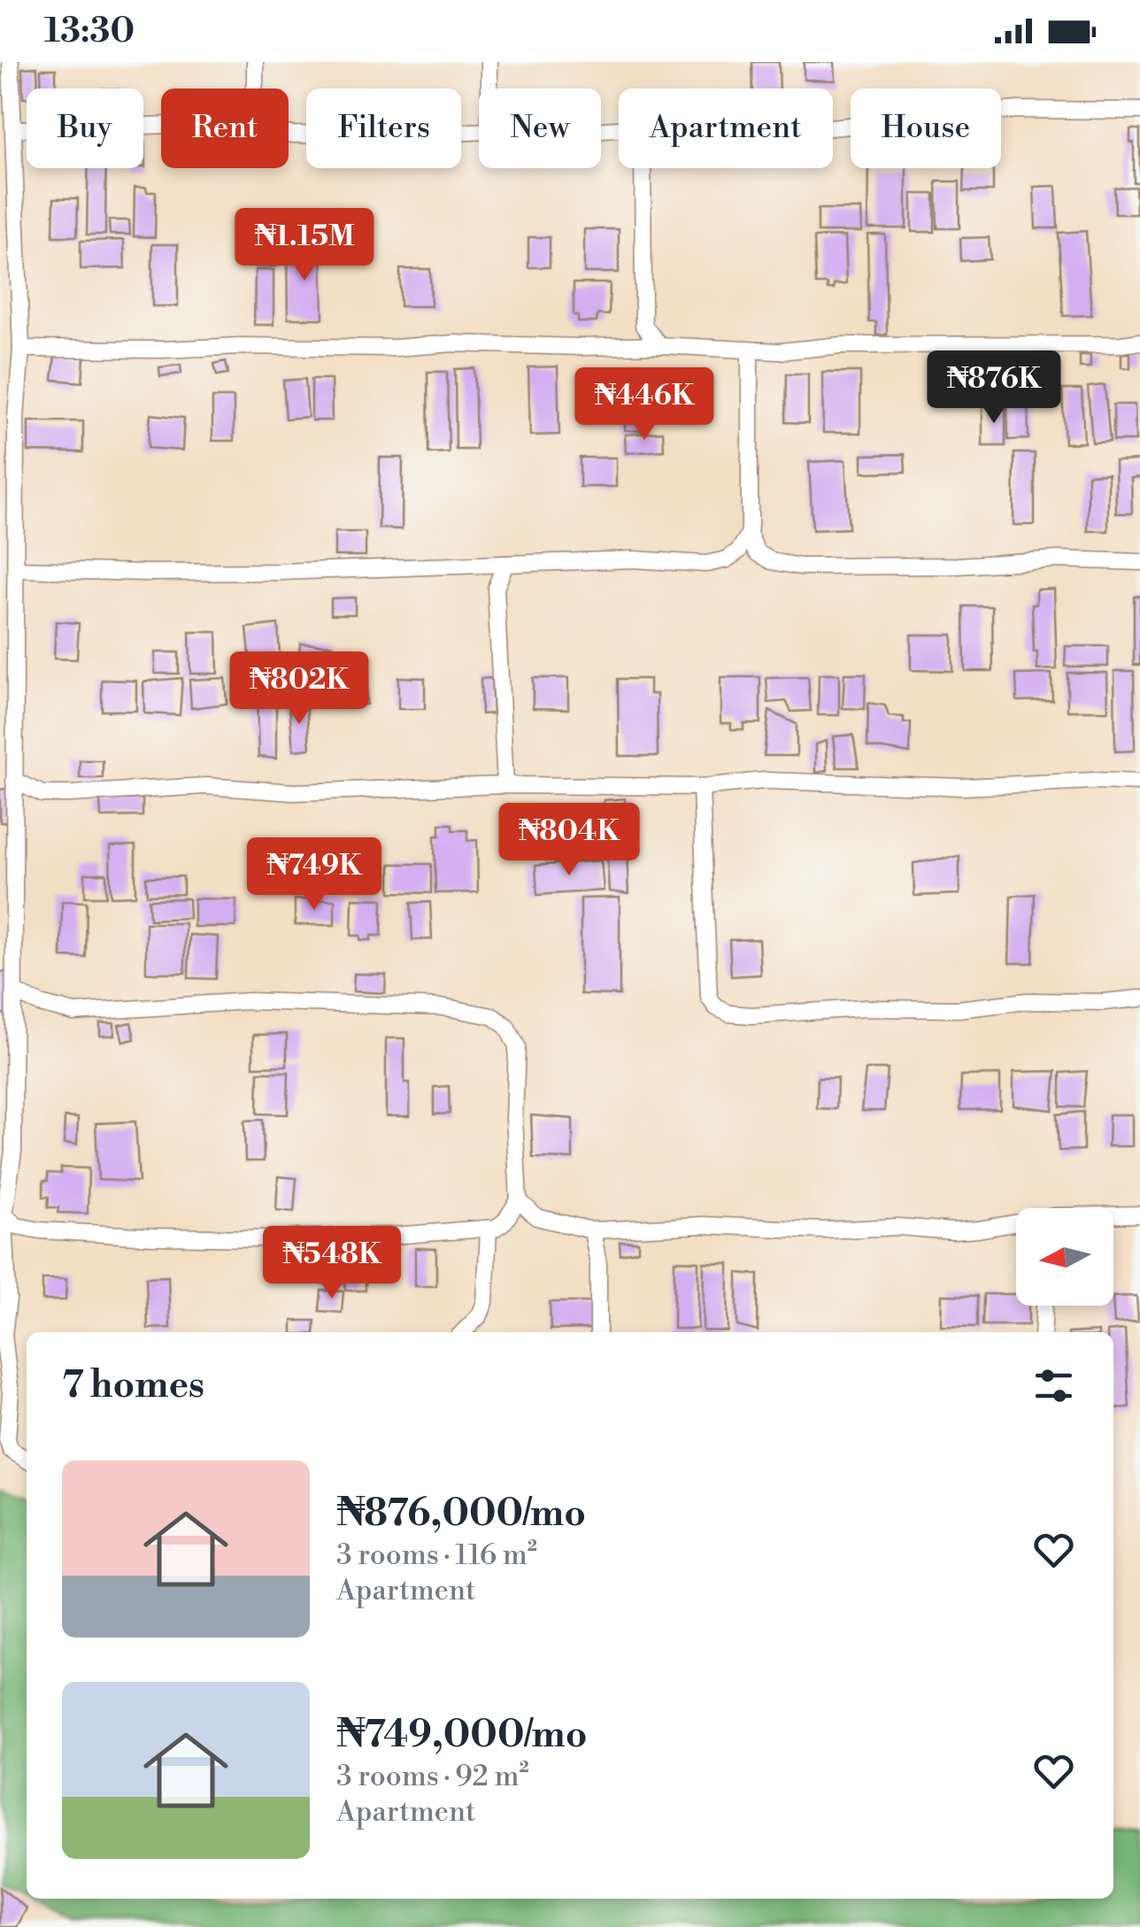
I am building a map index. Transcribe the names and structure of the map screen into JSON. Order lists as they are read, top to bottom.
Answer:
{
  "north": "left",
  "page": {
    "status": "13:30",
    "chip": [
      "Buy",
      "Rent",
      "Filters",
      "New",
      "Apartment",
      "House"
    ],
    "price": [
      "₦1.15M",
      "₦876K",
      "₦446K",
      "₦802K",
      "₦804K",
      "₦749K",
      "₦548K"
    ],
    "heading": "7 homes",
    "list": [
      {
        "name": "₦876,000/mo",
        "note": "3 rooms · 116 m² · Apartment"
      },
      {
        "name": "₦749,000/mo",
        "note": "3 rooms · 92 m² · Apartment"
      }
    ]
  }
}
